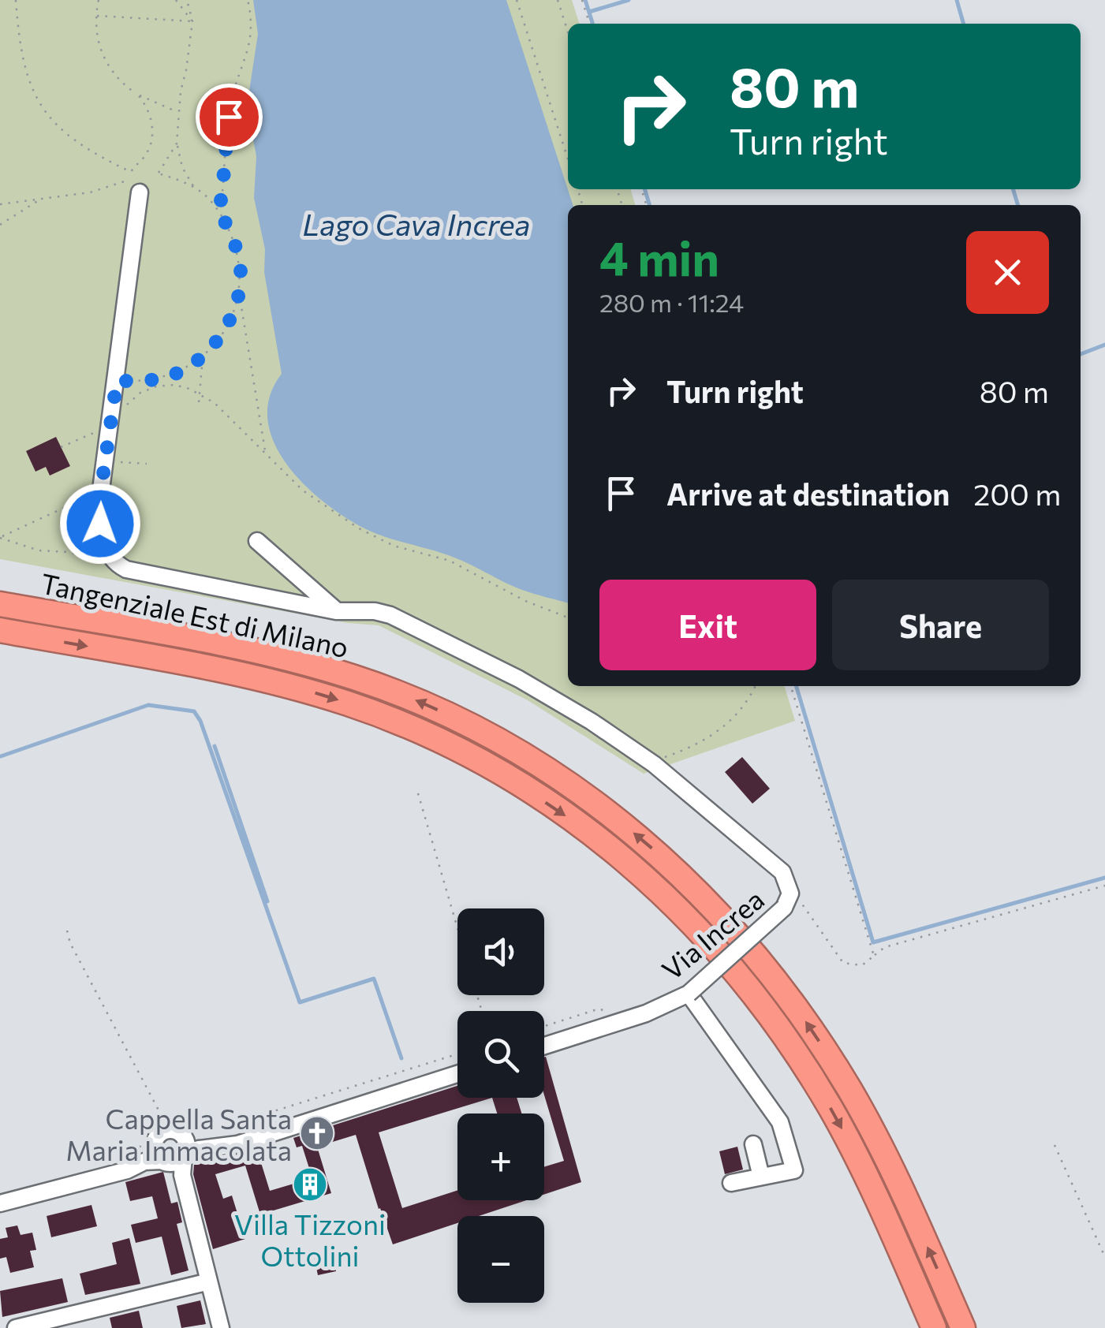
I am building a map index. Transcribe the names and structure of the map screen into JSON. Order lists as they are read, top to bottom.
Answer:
{
  "streets": {
    "highway": ["Tangenziale Est di Milano"],
    "street": ["Via Increa"]
  },
  "water": ["Lago Cava Increa"],
  "places": {
    "church": ["Cappella Santa Maria Immacolata"],
    "building": ["Villa Tizzoni Ottolini"]
  },
  "page": {
    "turn": ["80 m", "Turn right"],
    "heading": ["4 min", "280 m · 11:24"],
    "list": [
      {
        "name": "Turn right",
        "value": "80 m"
      },
      {
        "name": "Arrive at destination",
        "value": "200 m"
      }
    ],
    "buttons": ["Exit", "Share"],
    "map_buttons": ["+", "−"]
  }
}
